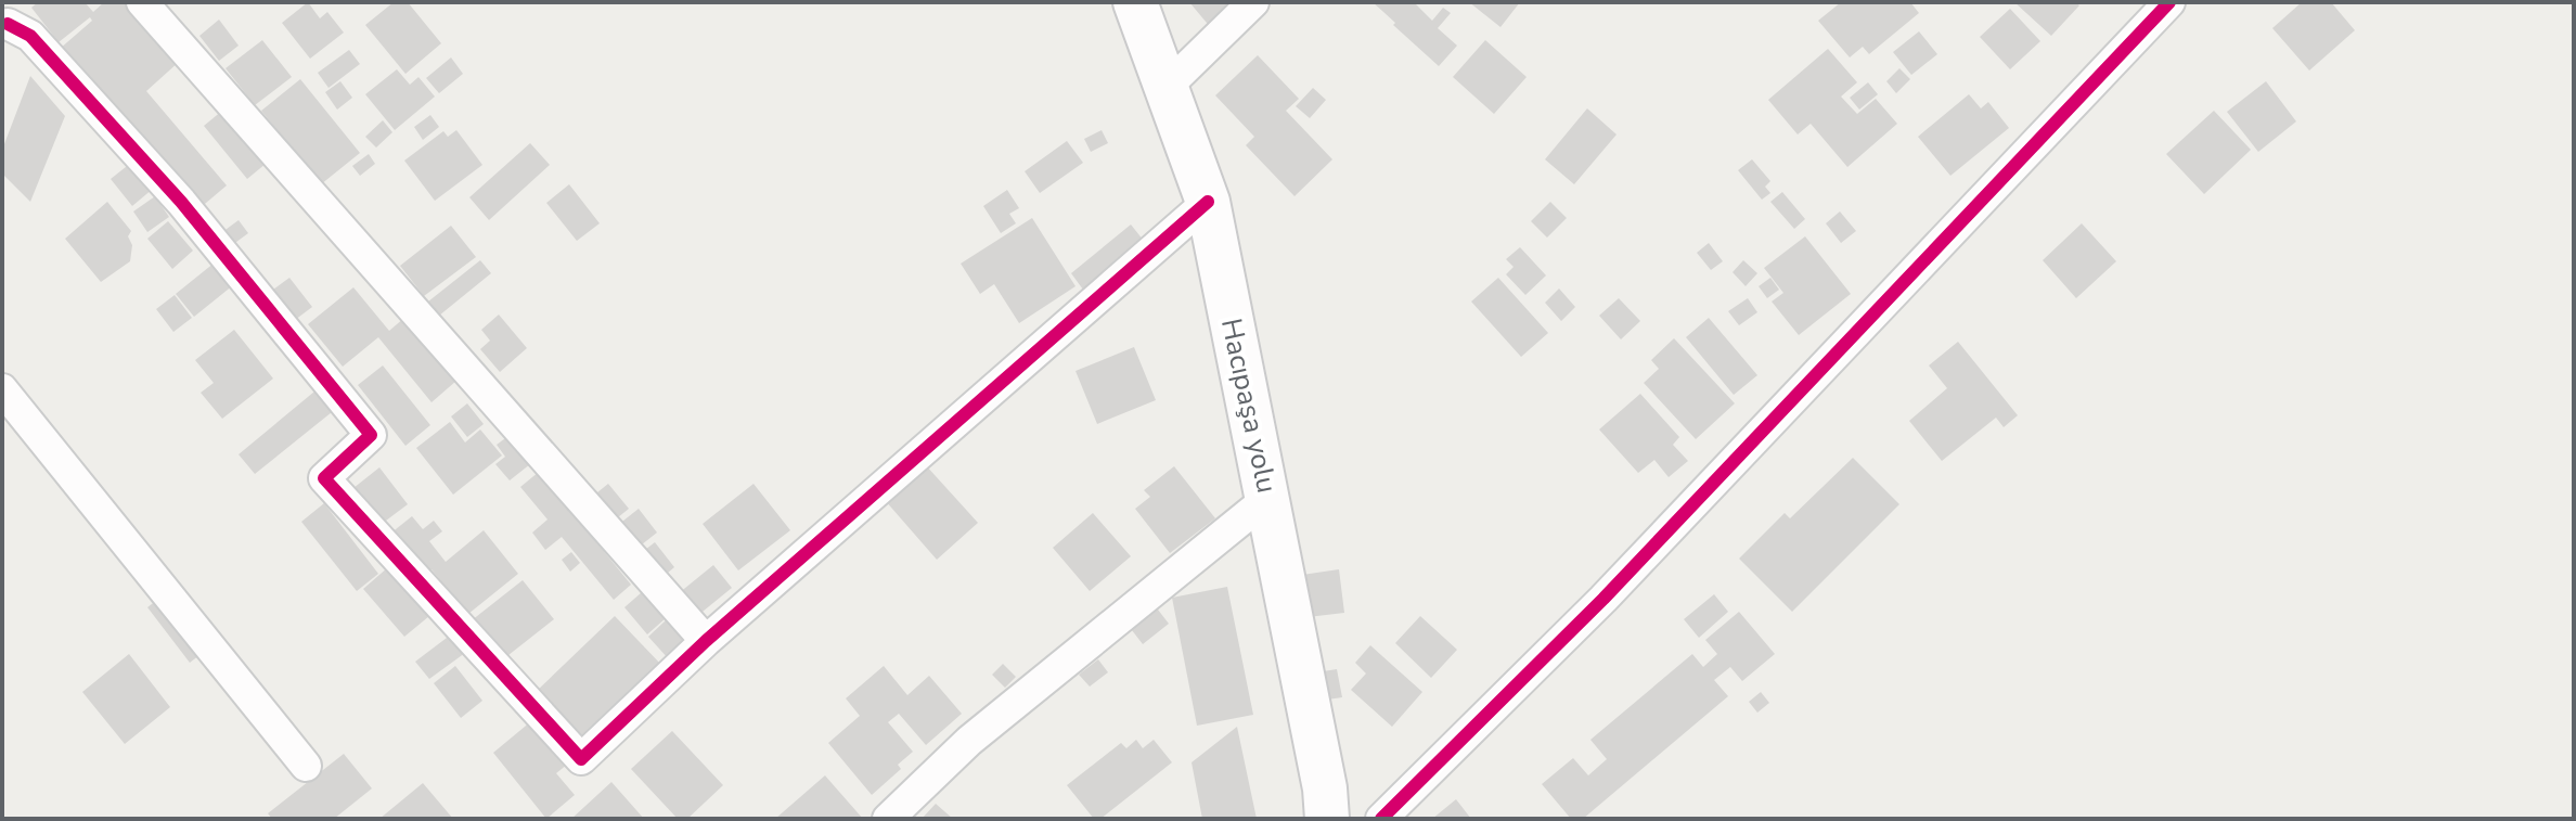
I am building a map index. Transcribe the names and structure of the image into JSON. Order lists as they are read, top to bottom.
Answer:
{
  "streets": {
    "main road": ["Hacıpaşa yolu"]
  }
}
